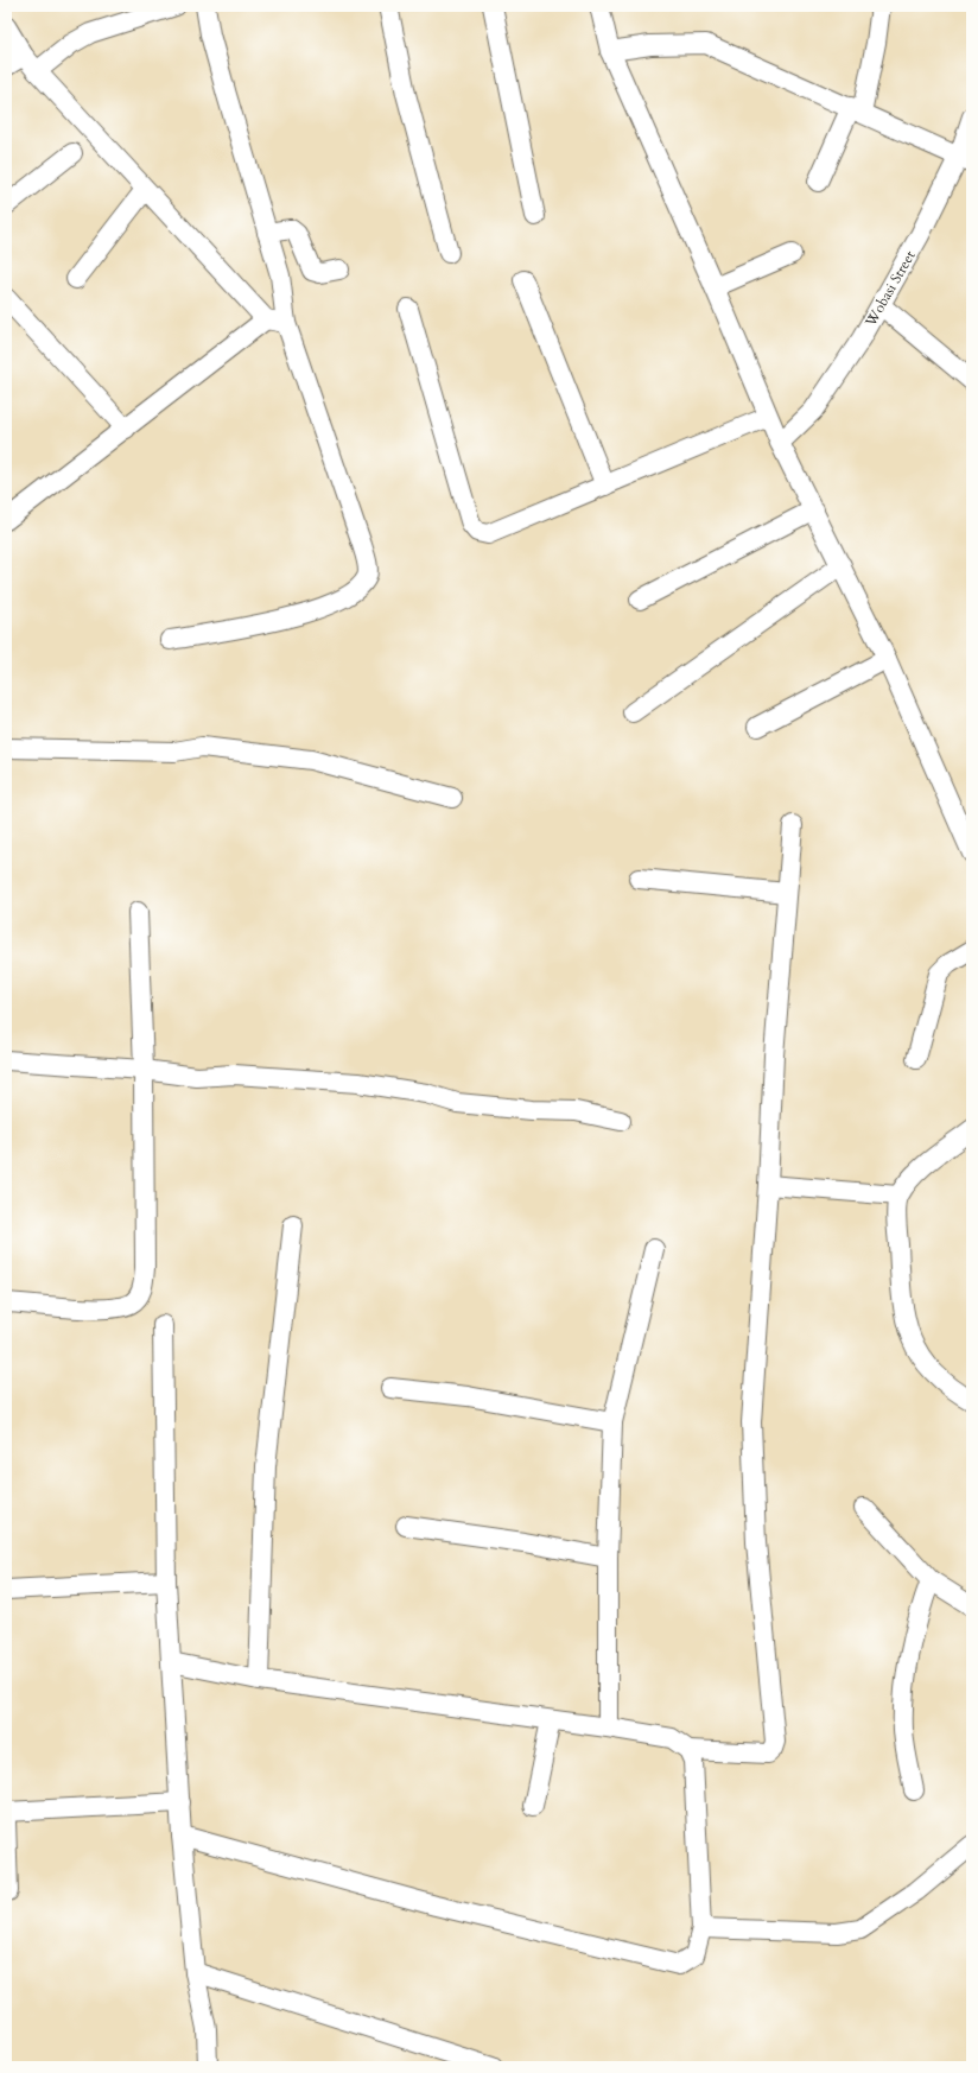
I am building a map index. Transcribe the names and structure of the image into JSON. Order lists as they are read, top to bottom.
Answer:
{
  "streets": {
    "street": ["Wobasi Street"]
  }
}
